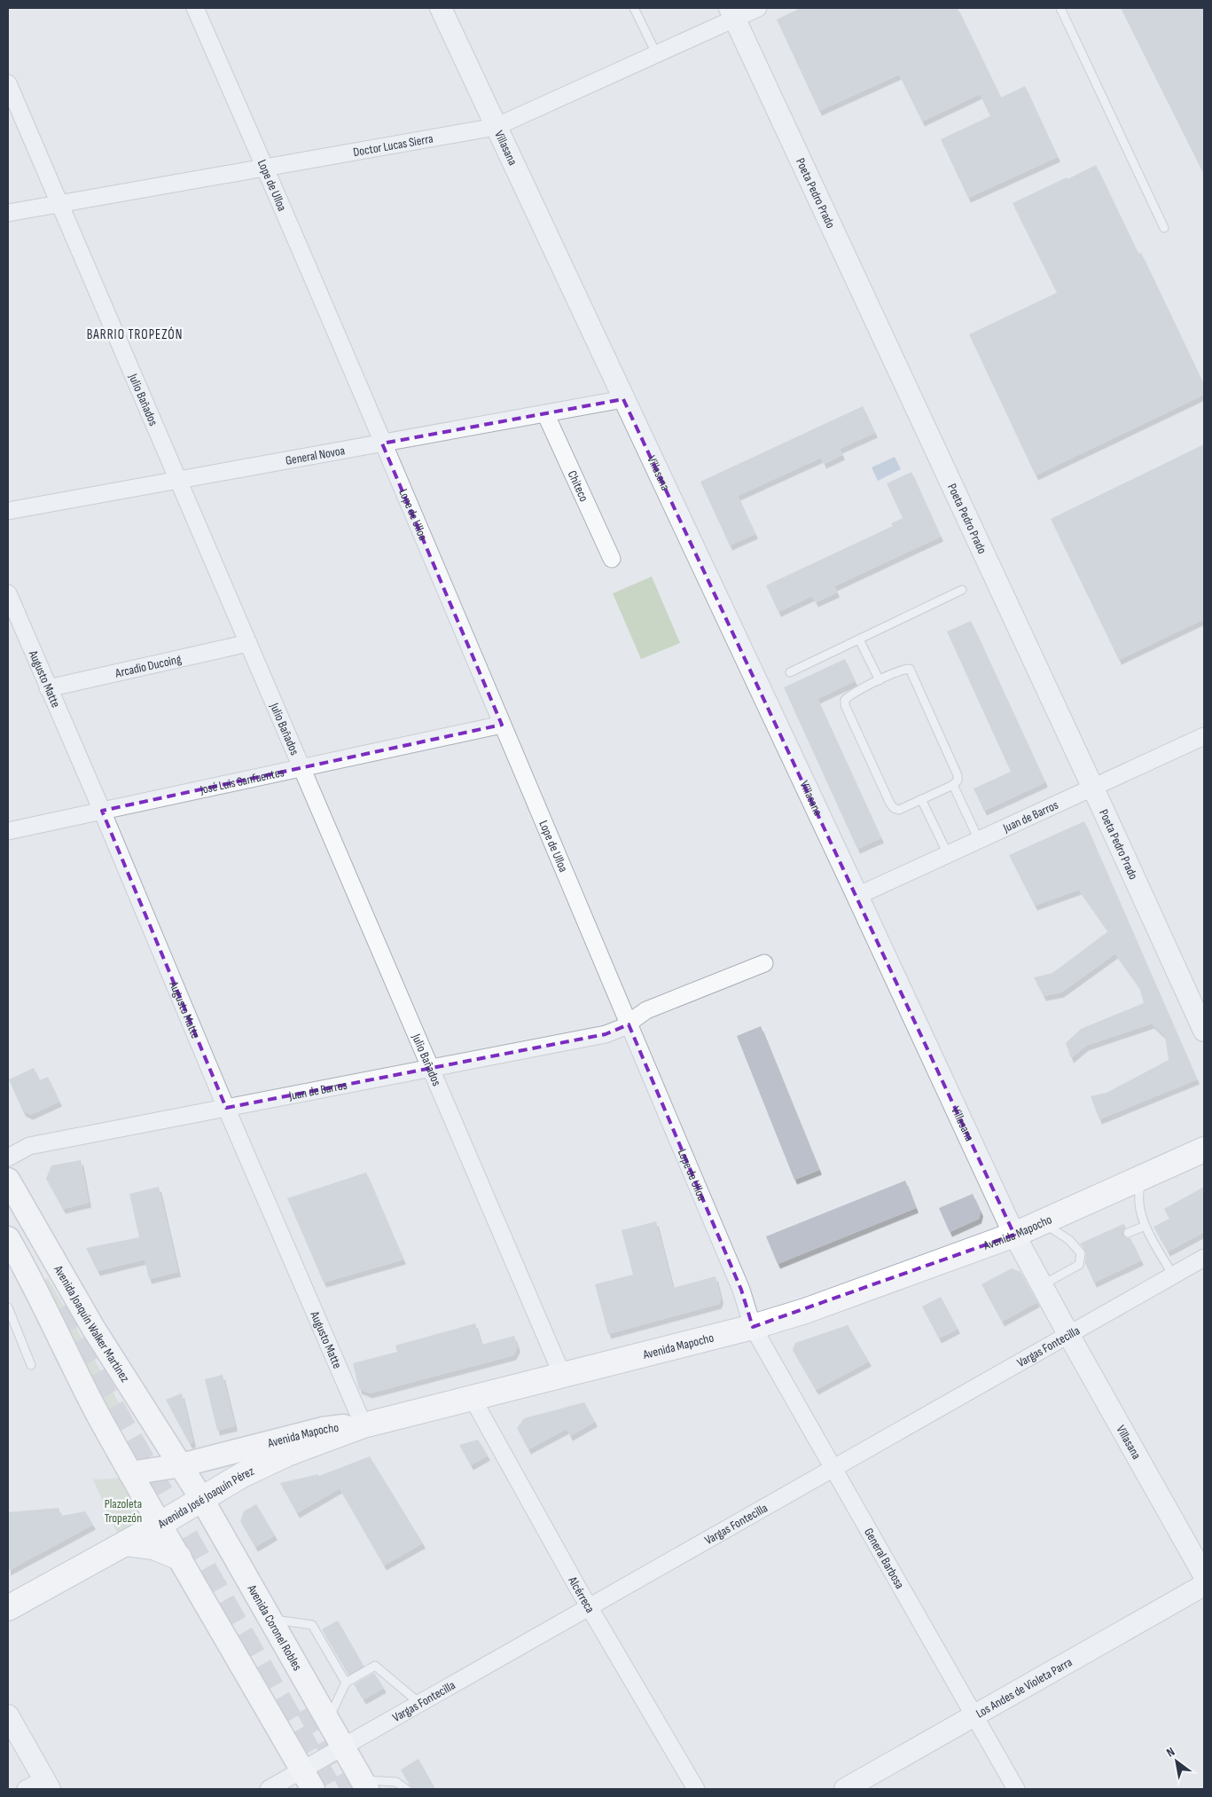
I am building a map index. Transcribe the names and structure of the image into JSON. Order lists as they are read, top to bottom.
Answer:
{
  "streets": {
    "main road": [
      "Avenida Mapocho",
      "Avenida Joaquín Walker Martínez",
      "Avenida José Joaquín Pérez",
      "Avenida Coronel Robles"
    ],
    "street": [
      "Doctor Lucas Sierra",
      "Villasana",
      "Lope de Ulloa",
      "Poeta Pedro Prado",
      "Julio Bañados",
      "General Novoa",
      "Chiteco",
      "Arcadio Ducoing",
      "Augusto Matte",
      "José Luis Sanfuentes",
      "Juan de Barros",
      "Vargas Fontecilla",
      "General Barbosa",
      "Alcérreca",
      "Los Andes de Violeta Parra"
    ]
  },
  "crossings": [
    ["Doctor Lucas Sierra", "Villasana"],
    ["Doctor Lucas Sierra", "Lope de Ulloa"],
    ["Doctor Lucas Sierra", "Poeta Pedro Prado"],
    ["Doctor Lucas Sierra", "Julio Bañados"],
    ["Villasana", "General Novoa"],
    ["Villasana", "Juan de Barros"],
    ["Villasana", "Avenida Mapocho"],
    ["Villasana", "Vargas Fontecilla"],
    ["Lope de Ulloa", "General Novoa"],
    ["Lope de Ulloa", "José Luis Sanfuentes"],
    ["Lope de Ulloa", "Juan de Barros"],
    ["Lope de Ulloa", "Avenida Mapocho"],
    ["Lope de Ulloa", "General Barbosa"],
    ["Poeta Pedro Prado", "Juan de Barros"],
    ["Julio Bañados", "General Novoa"],
    ["Julio Bañados", "Arcadio Ducoing"],
    ["Julio Bañados", "José Luis Sanfuentes"],
    ["Julio Bañados", "Juan de Barros"],
    ["Julio Bañados", "Avenida Mapocho"],
    ["General Novoa", "Chiteco"],
    ["Arcadio Ducoing", "Augusto Matte"],
    ["Augusto Matte", "José Luis Sanfuentes"],
    ["Augusto Matte", "Juan de Barros"],
    ["Augusto Matte", "Avenida Mapocho"],
    ["Augusto Matte", "Avenida José Joaquín Pérez"],
    ["Avenida Mapocho", "Avenida Joaquín Walker Martínez"],
    ["Avenida Mapocho", "Avenida José Joaquín Pérez"],
    ["Avenida Mapocho", "General Barbosa"],
    ["Avenida Mapocho", "Alcérreca"],
    ["Avenida Mapocho", "Avenida Coronel Robles"],
    ["Avenida Joaquín Walker Martínez", "Avenida Coronel Robles"],
    ["Vargas Fontecilla", "General Barbosa"],
    ["Vargas Fontecilla", "Alcérreca"],
    ["Vargas Fontecilla", "Avenida Coronel Robles"],
    ["Avenida José Joaquín Pérez", "Avenida Coronel Robles"],
    ["General Barbosa", "Los Andes de Violeta Parra"]
  ],
  "districts": ["BARRIO TROPEZÓN"],
  "parks": ["Plazoleta Tropezón"],
  "north": "top left"
}
